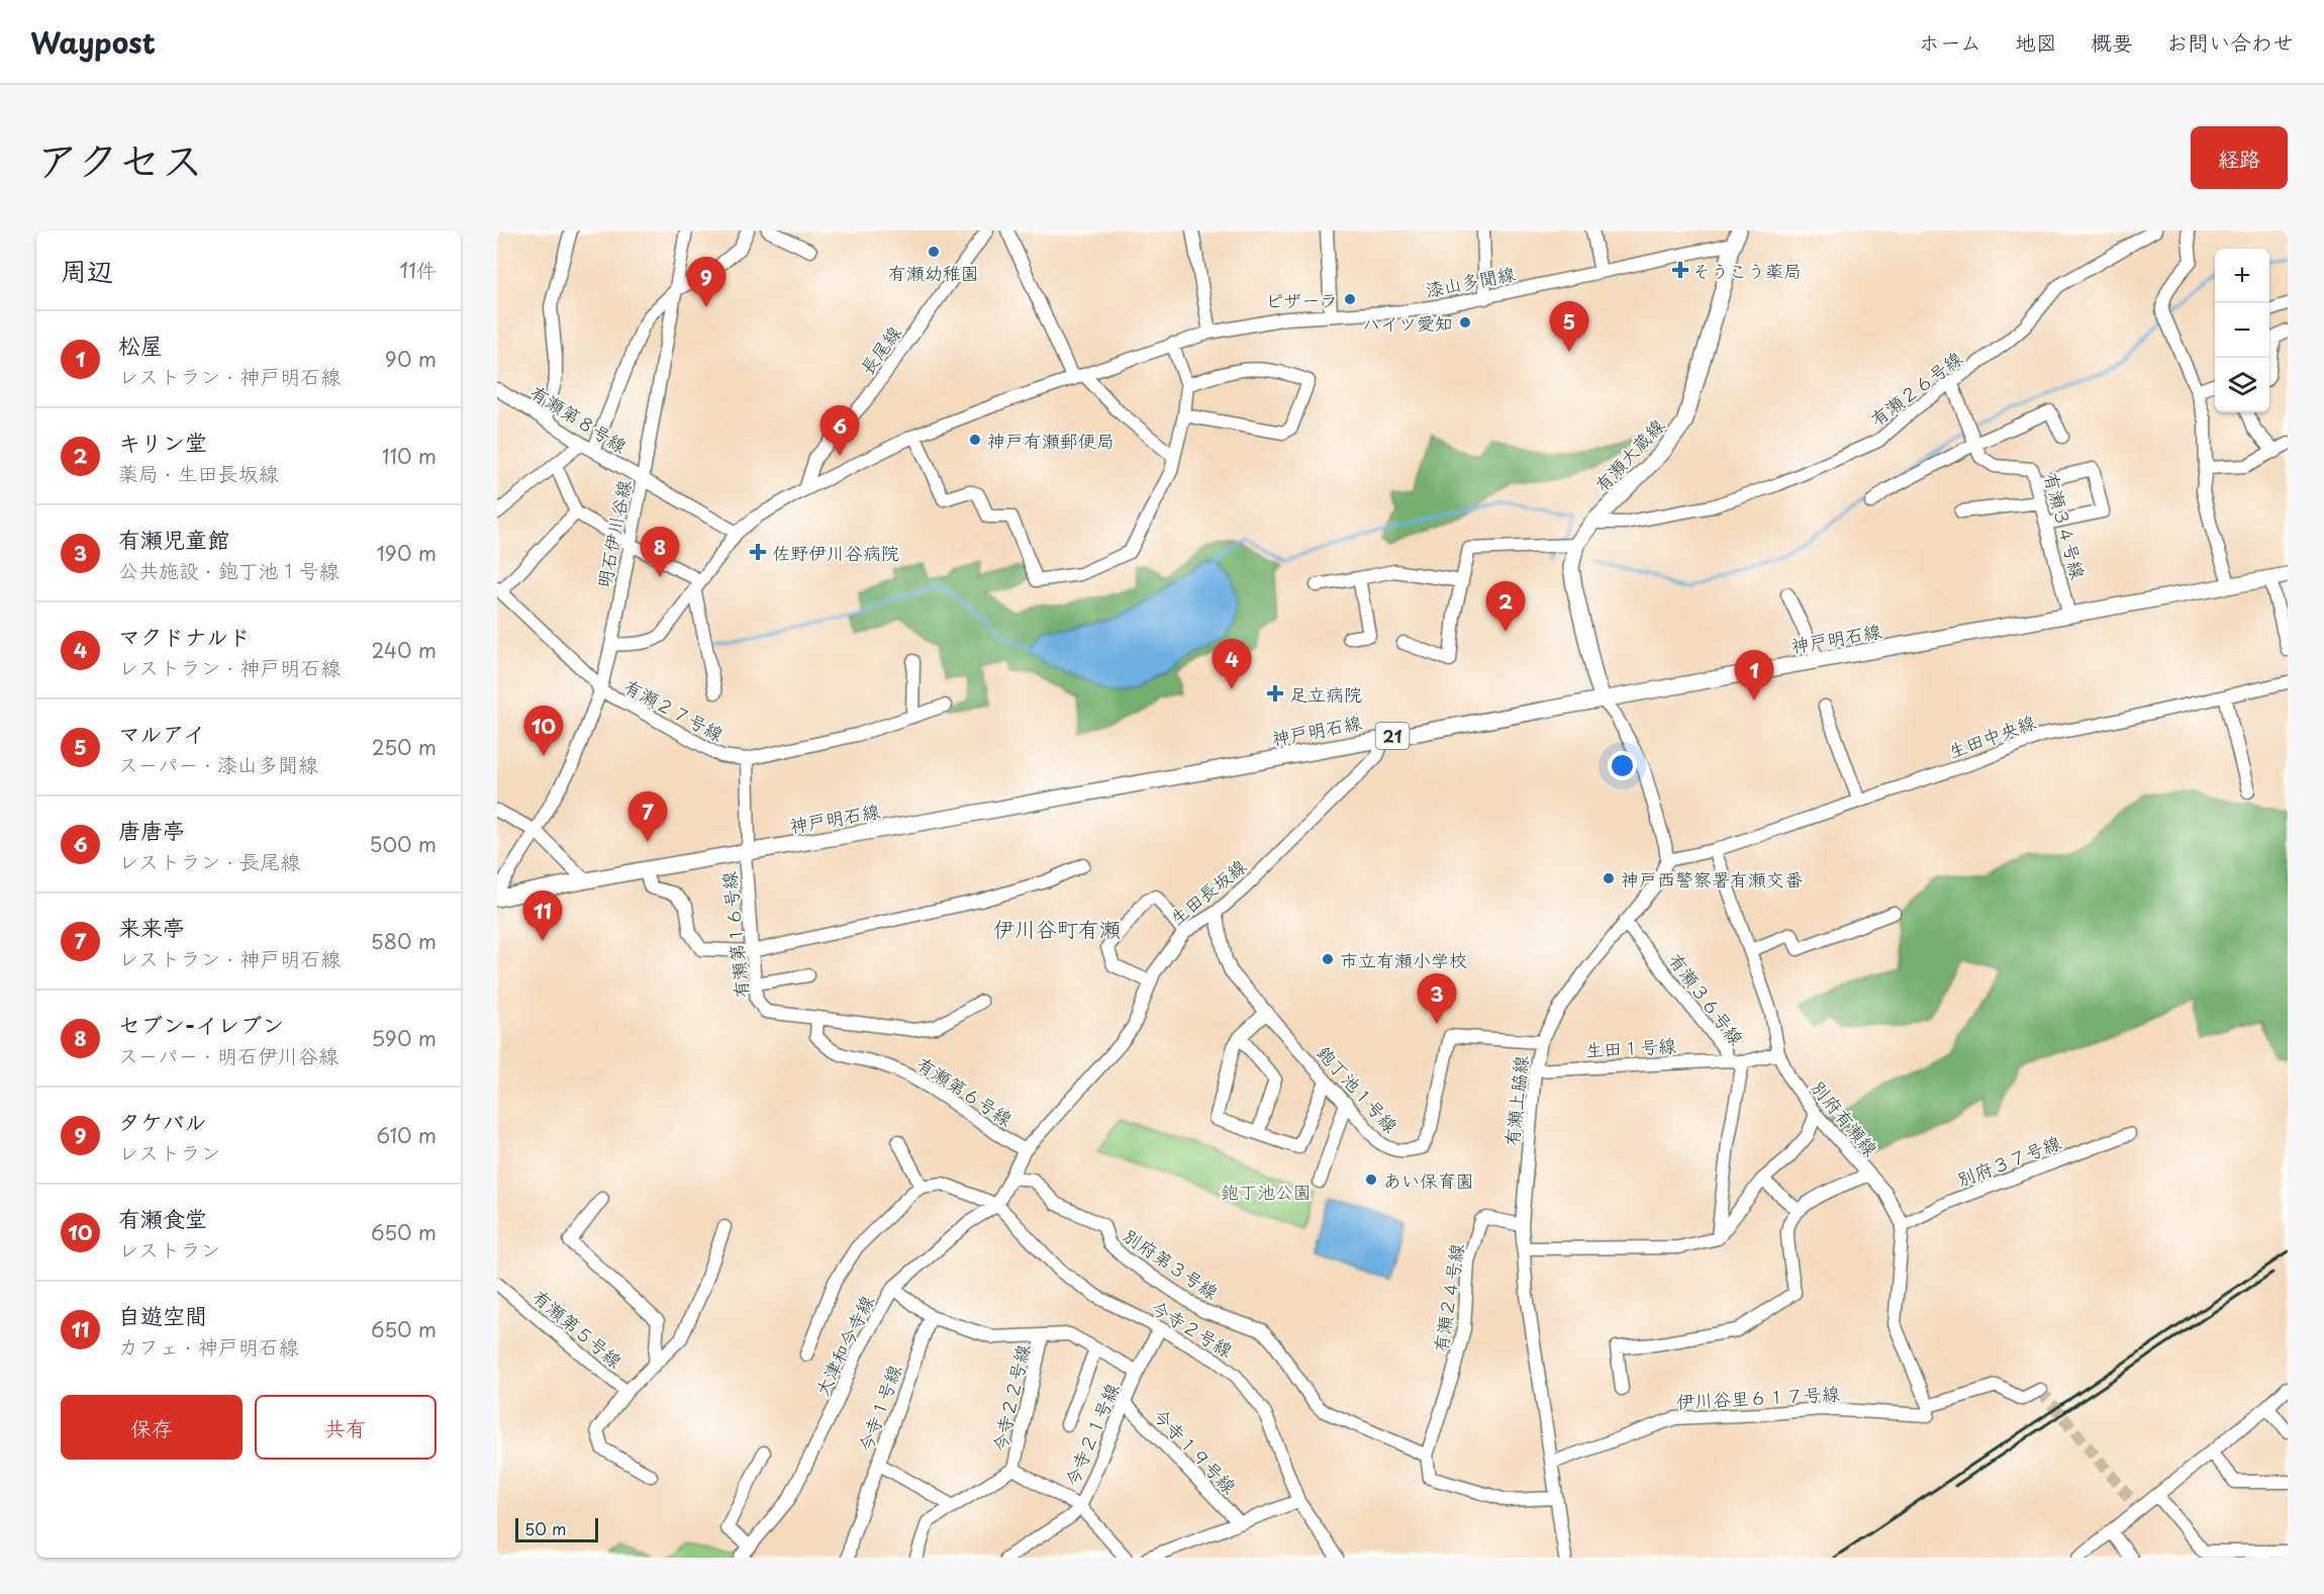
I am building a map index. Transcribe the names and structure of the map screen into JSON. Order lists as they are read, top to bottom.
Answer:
{
  "streets": {
    "main road": ["有瀬大蔵線", "神戸明石線", "21"],
    "street": [
      "漆山多聞線",
      "長尾線",
      "有瀬２６号線",
      "有瀬第８号線",
      "有瀬３４号線",
      "明石伊川谷線",
      "有瀬２７号線",
      "生田中央線",
      "生田長坂線",
      "有瀬第１６号線",
      "有瀬３６号線",
      "生田１号線",
      "鉋丁池１号線",
      "有瀬第６号線",
      "有瀬上脇線",
      "別府有瀬線",
      "別府３７号線",
      "別府第３号線",
      "有瀬２４号線",
      "有瀬第５号線",
      "今寺２号線",
      "大津和今寺線",
      "伊川谷里６１７号線",
      "今寺２２号線",
      "今寺１号線",
      "今寺２１号線",
      "今寺１９号線"
    ]
  },
  "crossings": [
    ["漆山多聞線", "長尾線"],
    ["漆山多聞線", "有瀬第８号線"],
    ["漆山多聞線", "有瀬大蔵線"],
    ["漆山多聞線", "明石伊川谷線"],
    ["有瀬２６号線", "有瀬大蔵線"],
    ["有瀬２６号線", "有瀬３４号線"],
    ["有瀬第８号線", "明石伊川谷線"],
    ["有瀬大蔵線", "神戸明石線"],
    ["有瀬３４号線", "神戸明石線"],
    ["明石伊川谷線", "有瀬２７号線"],
    ["神戸明石線", "生田長坂線"],
    ["神戸明石線", "有瀬第１６号線"],
    ["生田中央線", "有瀬上脇線"],
    ["生田中央線", "別府有瀬線"],
    ["生田長坂線", "鉋丁池１号線"],
    ["生田長坂線", "有瀬第６号線"],
    ["生田長坂線", "別府第３号線"],
    ["有瀬第１６号線", "有瀬第６号線"],
    ["有瀬３６号線", "生田１号線"],
    ["有瀬３６号線", "有瀬上脇線"],
    ["有瀬３６号線", "別府有瀬線"],
    ["生田１号線", "有瀬上脇線"],
    ["鉋丁池１号線", "有瀬上脇線"],
    ["有瀬上脇線", "有瀬２４号線"],
    ["有瀬上脇線", "伊川谷里６１７号線"],
    ["別府有瀬線", "別府３７号線"],
    ["別府第３号線", "有瀬２４号線"],
    ["今寺２号線", "大津和今寺線"],
    ["今寺２号線", "今寺２１号線"],
    ["今寺２１号線", "今寺１９号線"]
  ],
  "districts": ["伊川谷町有瀬"],
  "parks": ["鉋丁池公園"],
  "places": {
    "other": [
      "有瀬幼稚園",
      "ピザーラ",
      "ハイツ愛知",
      "神戸有瀬郵便局",
      "神戸西警察署有瀬交番",
      "市立有瀬小学校",
      "あい保育園"
    ],
    "health": ["そうこう薬局", "佐野伊川谷病院", "足立病院"]
  },
  "scale_bar": "50 m",
  "page": {
    "header": "Waypost",
    "nav": [
      "ホーム",
      "地図",
      "概要",
      "お問い合わせ"
    ],
    "title": "アクセス",
    "buttons": [
      "経路",
      ["保存", "共有"]
    ],
    "heading": ["周辺", "11件"],
    "map_buttons": ["+", "−"],
    "pins": [
      "9",
      "5",
      "6",
      "8",
      "2",
      "4",
      "1",
      "10",
      "7",
      "11",
      "3"
    ],
    "list": [
      {
        "mark": "1",
        "name": "松屋",
        "note": "レストラン · 神戸明石線",
        "value": "90 m"
      },
      {
        "mark": "2",
        "name": "キリン堂",
        "note": "薬局 · 生田長坂線",
        "value": "110 m"
      },
      {
        "mark": "3",
        "name": "有瀬児童館",
        "note": "公共施設 · 鉋丁池１号線",
        "value": "190 m"
      },
      {
        "mark": "4",
        "name": "マクドナルド",
        "note": "レストラン · 神戸明石線",
        "value": "240 m"
      },
      {
        "mark": "5",
        "name": "マルアイ",
        "note": "スーパー · 漆山多聞線",
        "value": "250 m"
      },
      {
        "mark": "6",
        "name": "唐唐亭",
        "note": "レストラン · 長尾線",
        "value": "500 m"
      },
      {
        "mark": "7",
        "name": "来来亭",
        "note": "レストラン · 神戸明石線",
        "value": "580 m"
      },
      {
        "mark": "8",
        "name": "セブン-イレブン",
        "note": "スーパー · 明石伊川谷線",
        "value": "590 m"
      },
      {
        "mark": "9",
        "name": "タケバル",
        "note": "レストラン",
        "value": "610 m"
      },
      {
        "mark": "10",
        "name": "有瀬食堂",
        "note": "レストラン",
        "value": "650 m"
      },
      {
        "mark": "11",
        "name": "自遊空間",
        "note": "カフェ · 神戸明石線",
        "value": "650 m"
      }
    ],
    "scale": "50 m"
  }
}
